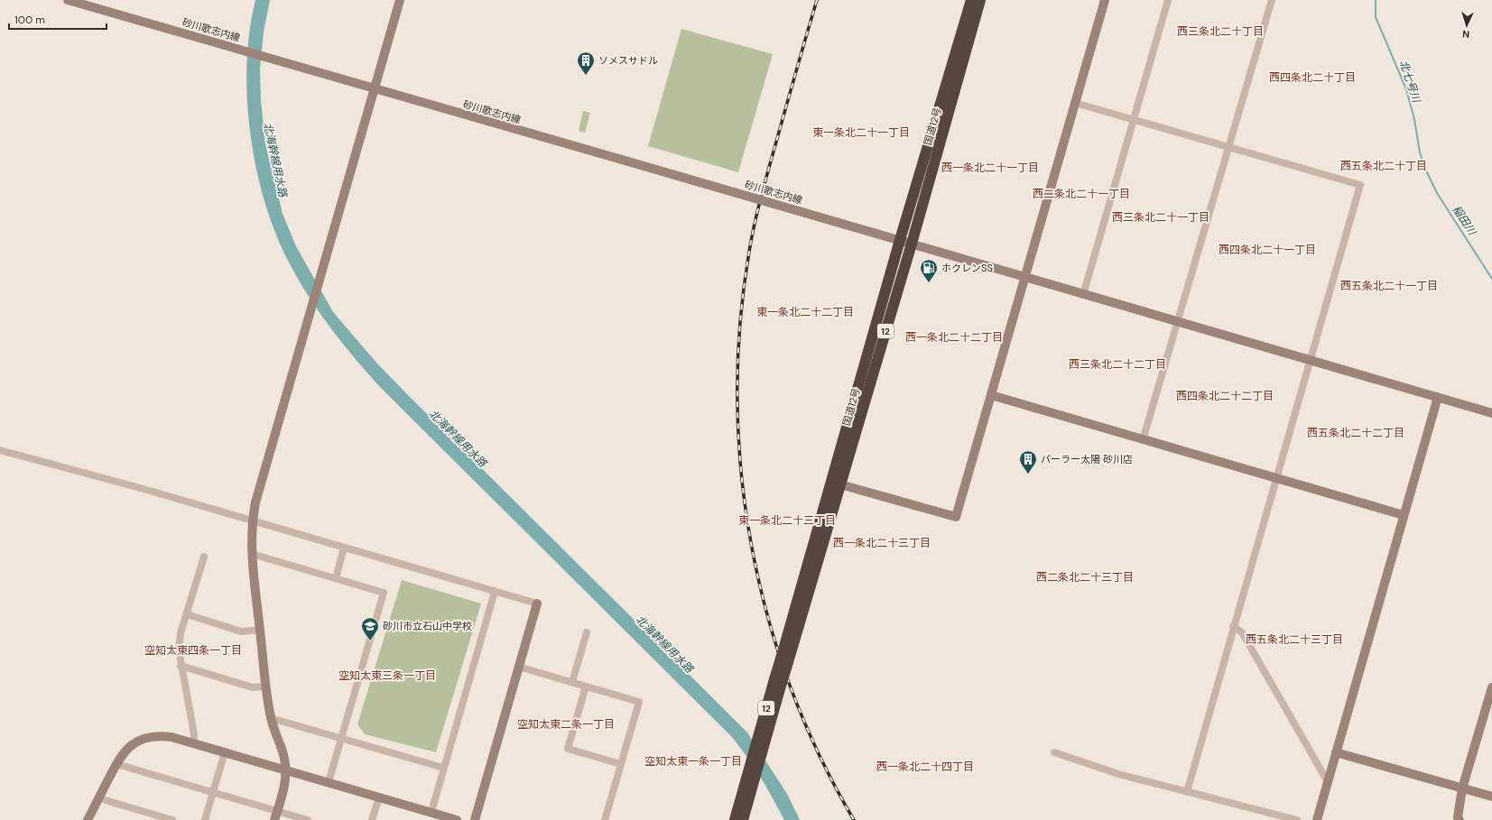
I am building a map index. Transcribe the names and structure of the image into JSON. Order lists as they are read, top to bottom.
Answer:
{
  "streets": {
    "highway": ["国道12号", "12"],
    "street": ["砂川歌志内線"]
  },
  "crossings": [
    ["砂川歌志内線", "国道12号"]
  ],
  "districts": [
    "西三条北二十丁目",
    "西四条北二十丁目",
    "東一条北二十一丁目",
    "西五条北二十丁目",
    "西一条北二十一丁目",
    "西二条北二十一丁目",
    "西三条北二十一丁目",
    "西四条北二十一丁目",
    "西五条北二十一丁目",
    "東一条北二十二丁目",
    "西一条北二十二丁目",
    "西三条北二十二丁目",
    "西四条北二十二丁目",
    "西五条北二十二丁目",
    "東一条北二十三丁目",
    "西一条北二十三丁目",
    "西二条北二十三丁目",
    "西五条北二十三丁目",
    "空知太東四条一丁目",
    "空知太東三条一丁目",
    "空知太東二条一丁目",
    "空知太東一条一丁目",
    "西一条北二十四丁目"
  ],
  "water": ["北七号川", "北海幹線用水路", "稲田川"],
  "places": {
    "building": ["ソメスサドル", "パーラー太陽 砂川店"],
    "fuel station": ["ホクレンSS"],
    "school or university": ["砂川市立石山中学校"]
  },
  "scale_bar": "100 m",
  "north": "bottom"
}
